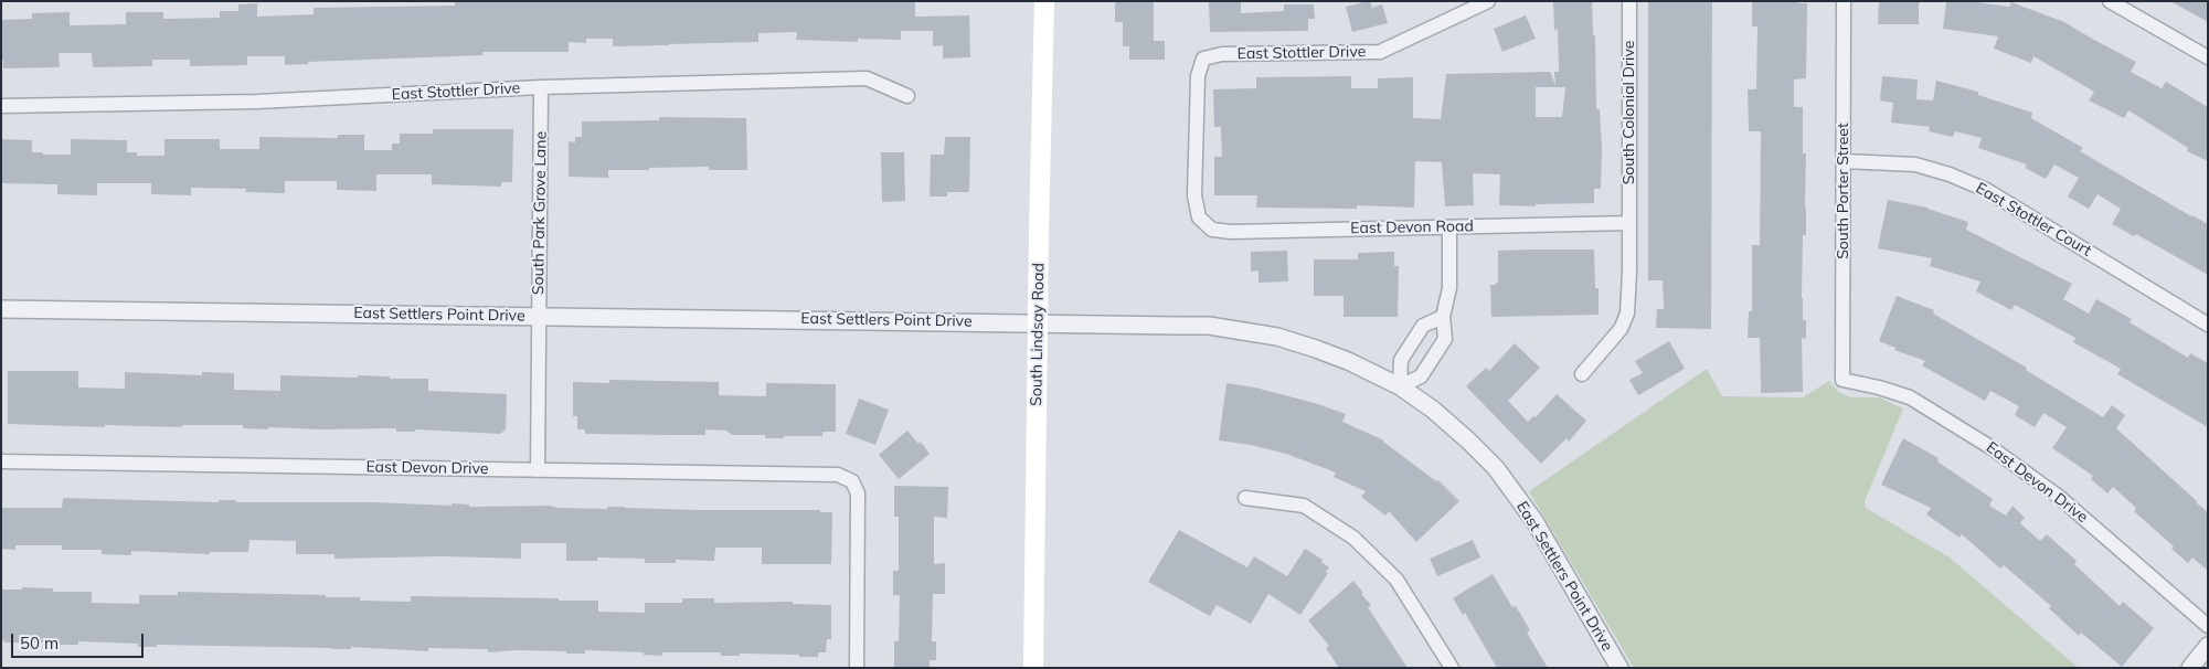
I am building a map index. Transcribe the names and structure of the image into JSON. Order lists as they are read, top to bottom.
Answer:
{
  "streets": {
    "main road": ["South Lindsay Road"],
    "street": [
      "East Stottler Drive",
      "South Colonial Drive",
      "South Porter Street",
      "South Park Grove Lane",
      "East Stottler Court",
      "East Devon Road",
      "East Settlers Point Drive",
      "East Devon Drive"
    ]
  },
  "crossings": [
    ["East Stottler Drive", "South Park Grove Lane"],
    ["East Stottler Drive", "East Devon Road"],
    ["South Colonial Drive", "East Devon Road"],
    ["South Porter Street", "East Stottler Court"],
    ["South Porter Street", "East Devon Drive"],
    ["South Park Grove Lane", "East Settlers Point Drive"],
    ["South Park Grove Lane", "East Devon Drive"],
    ["East Settlers Point Drive", "South Lindsay Road"]
  ],
  "scale_bar": "50 m"
}
